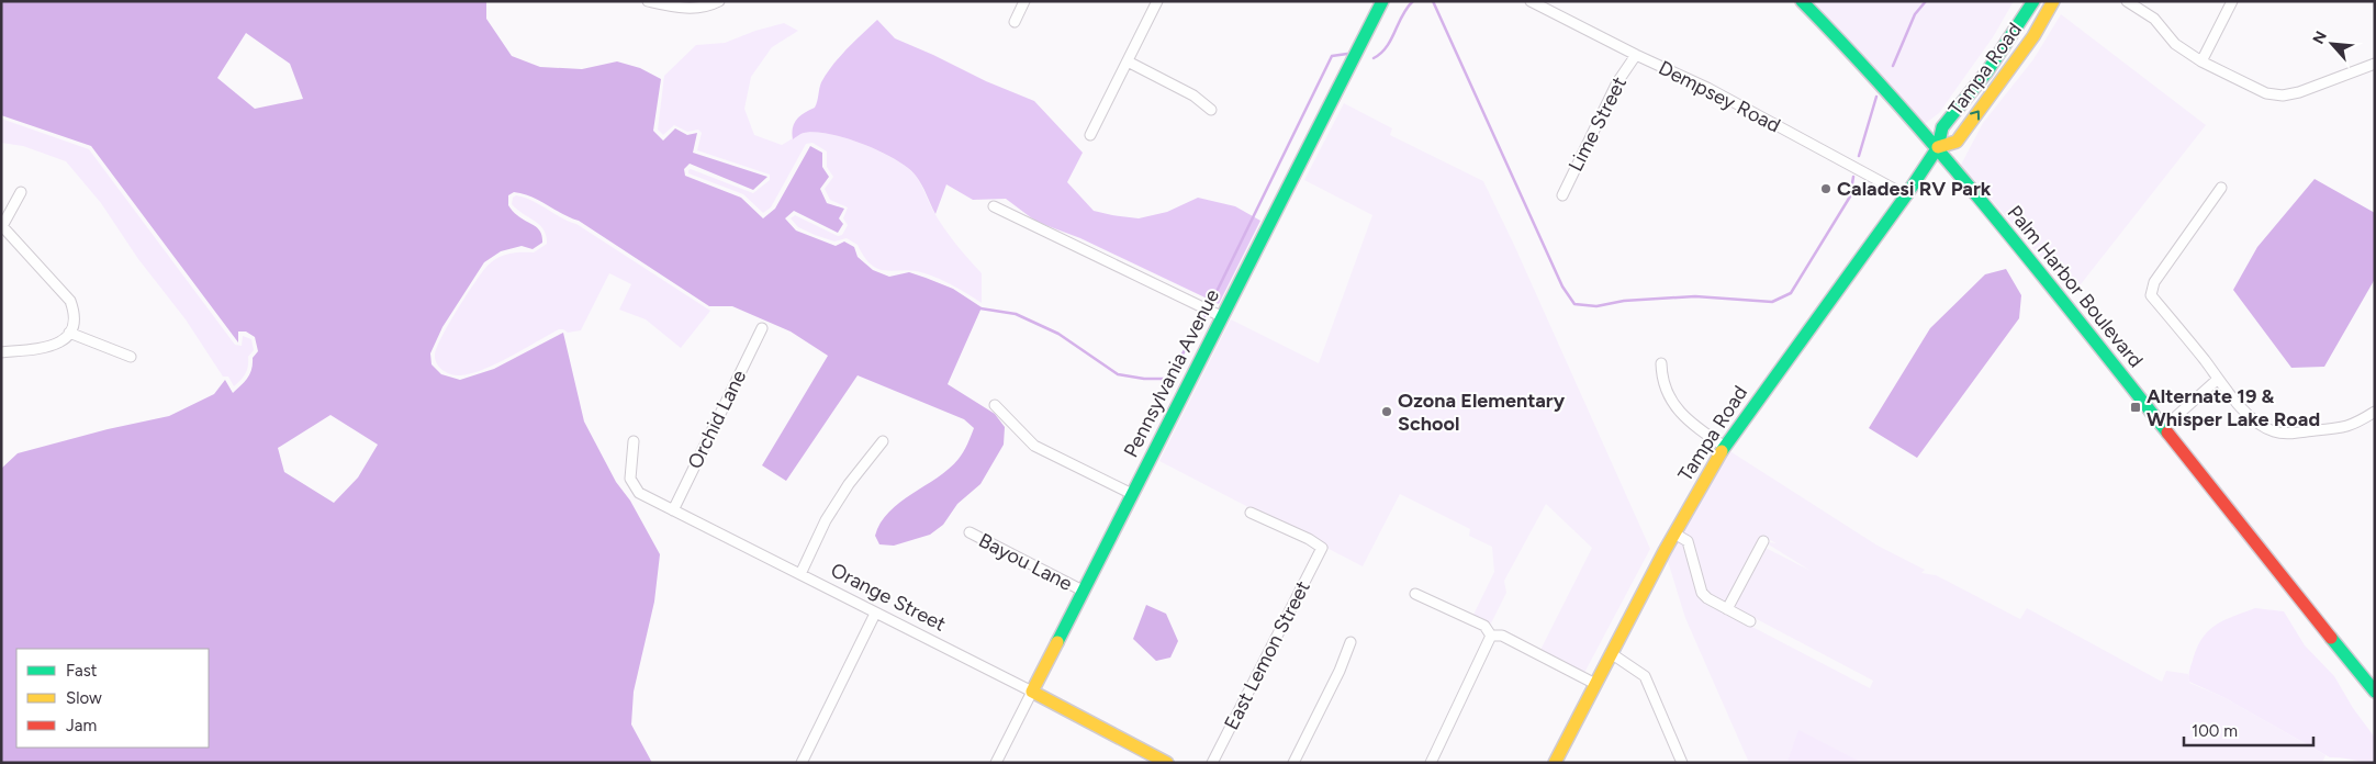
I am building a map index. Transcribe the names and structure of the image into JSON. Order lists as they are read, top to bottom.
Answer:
{
  "streets": {
    "street": [
      "Tampa Road",
      "Dempsey Road",
      "Lime Street",
      "Palm Harbor Boulevard",
      "Pennsylvania Avenue",
      "Orchid Lane",
      "Bayou Lane",
      "Orange Street",
      "East Lemon Street"
    ]
  },
  "crossings": [
    ["Tampa Road", "Dempsey Road"],
    ["Tampa Road", "Palm Harbor Boulevard"],
    ["Dempsey Road", "Lime Street"],
    ["Pennsylvania Avenue", "Bayou Lane"],
    ["Pennsylvania Avenue", "Orange Street"],
    ["Orchid Lane", "Orange Street"]
  ],
  "places": {
    "other": ["Caladesi RV Park", "Ozona Elementary School"],
    "transit": ["Alternate 19 & Whisper Lake Road"]
  },
  "legend": ["Fast", "Slow", "Jam"],
  "scale_bar": "100 m",
  "north": "top left"
}
